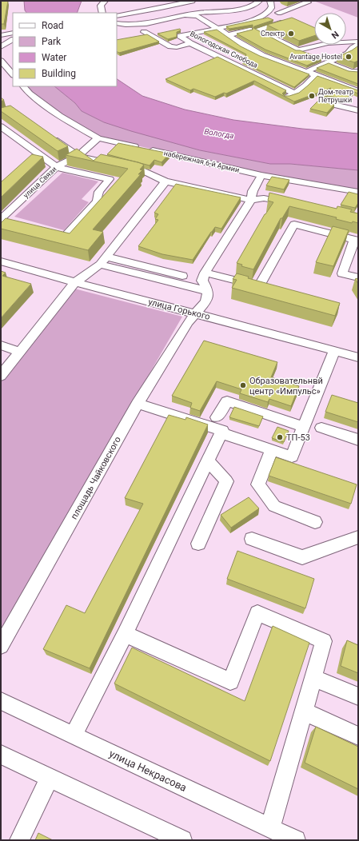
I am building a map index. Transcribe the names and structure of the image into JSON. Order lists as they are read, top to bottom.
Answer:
{
  "streets": {
    "street": [
      "Вологодская Слобода",
      "набережная 6-й Армии",
      "улица Связи",
      "улица Горького",
      "площадь Чайковского",
      "улица Некрасова"
    ]
  },
  "crossings": [
    ["набережная 6-й Армии", "улица Связи"],
    ["улица Горького", "площадь Чайковского"]
  ],
  "water": ["Вологда"],
  "places": [
    "Спектр",
    "Avantage Hostel",
    "Дом-театр Петрушки",
    "Образовательнвй центр «Импульс»",
    "ТП-53"
  ],
  "legend": [
    "Road",
    "Park",
    "Water",
    "Building"
  ],
  "north": "bottom right"
}
